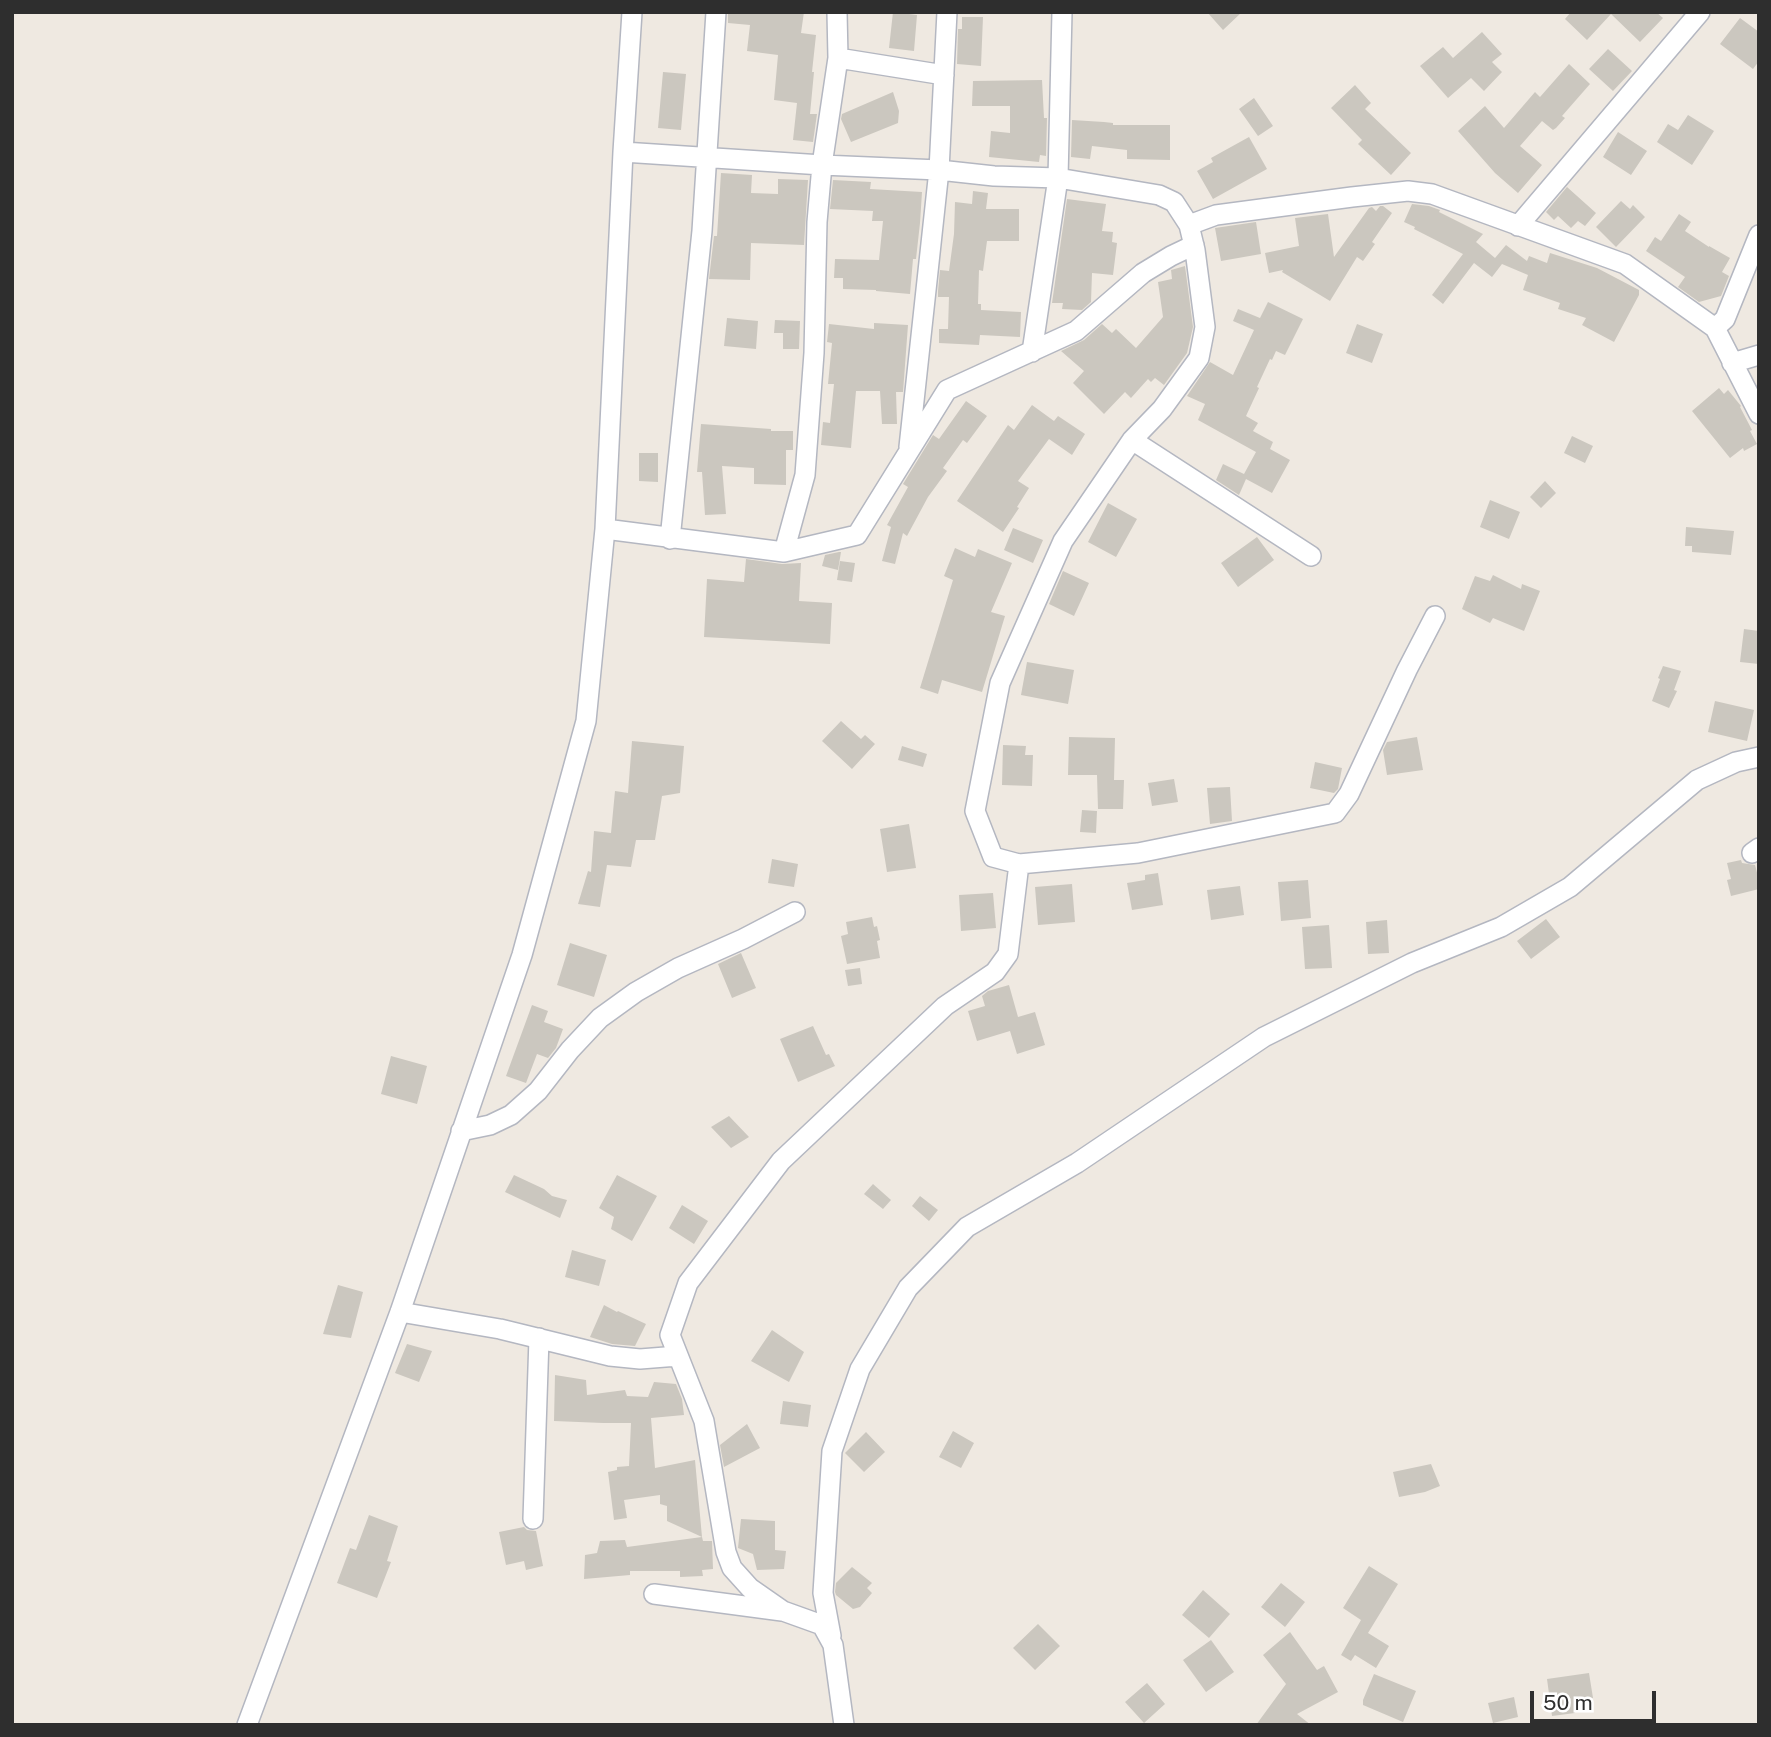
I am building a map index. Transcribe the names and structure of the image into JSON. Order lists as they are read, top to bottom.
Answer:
{
  "scale_bar": "50 m"
}
